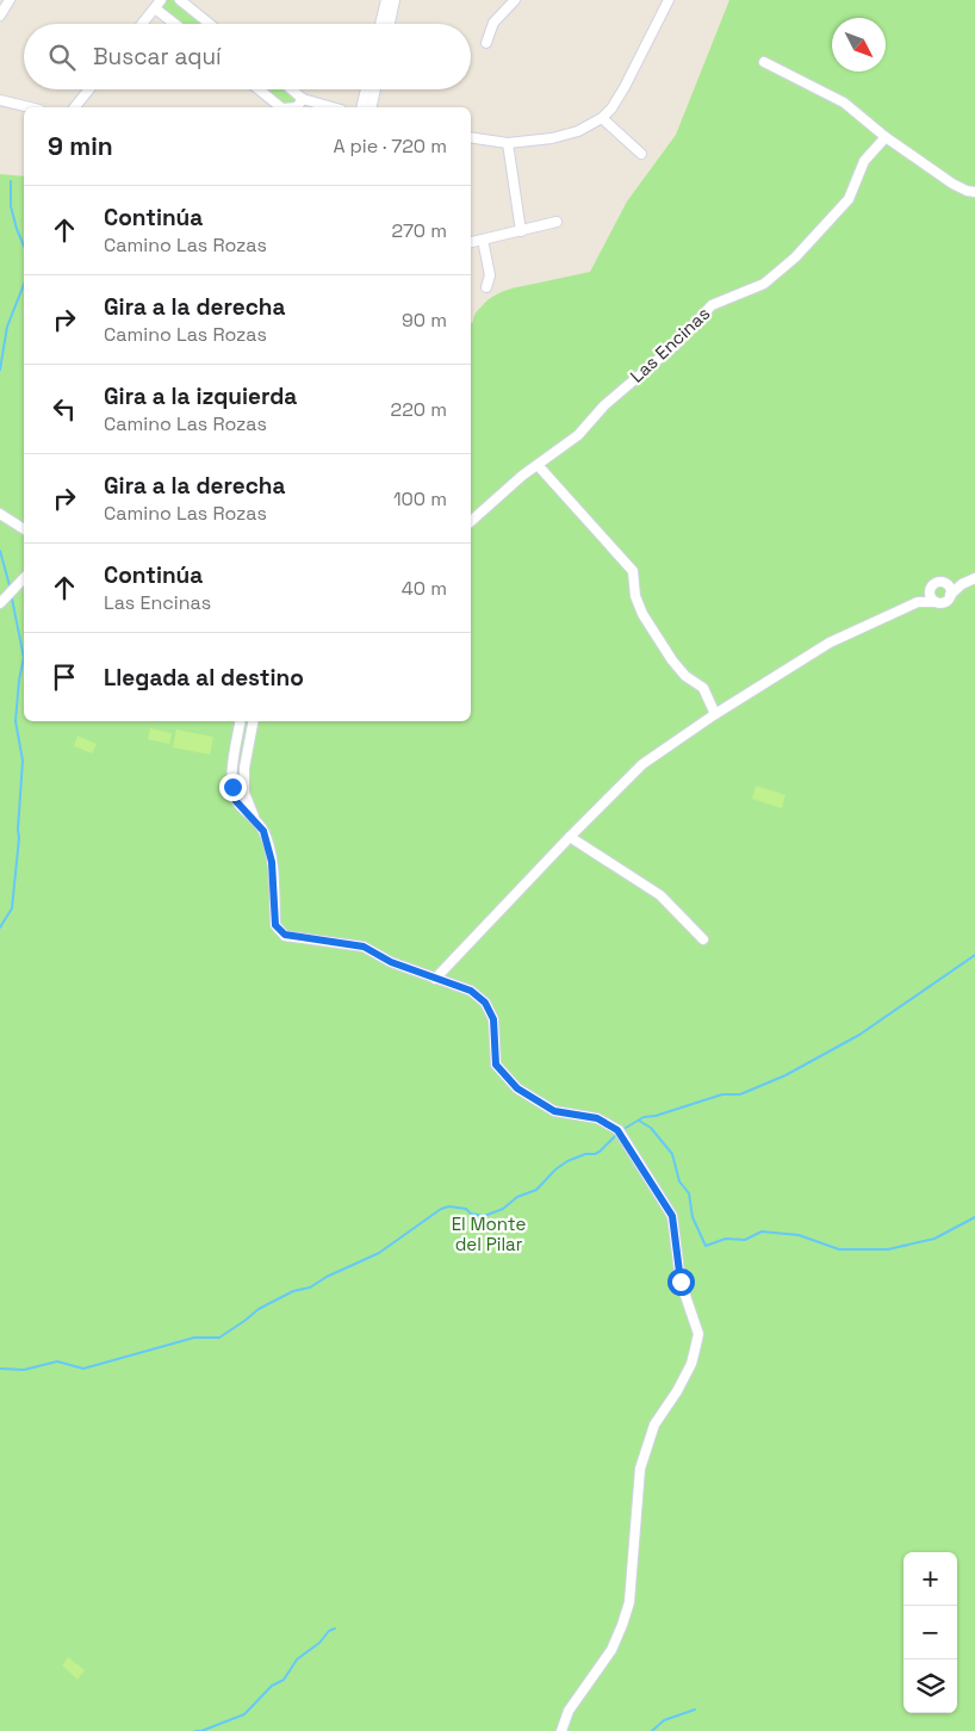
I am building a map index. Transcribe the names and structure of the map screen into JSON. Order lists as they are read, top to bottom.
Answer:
{
  "streets": {
    "street": ["Las Encinas"]
  },
  "parks": ["El Monte del Pilar"],
  "north": "bottom right",
  "page": {
    "search": "Buscar aquí",
    "heading": ["9 min", "A pie · 720 m"],
    "list": [
      ["Continúa", "Camino Las Rozas", "270 m"],
      ["Gira a la derecha", "Camino Las Rozas", "90 m"],
      ["Gira a la izquierda", "Camino Las Rozas", "220 m"],
      ["Gira a la derecha", "Camino Las Rozas", "100 m"],
      ["Continúa", "Las Encinas", "40 m"],
      "Llegada al destino"
    ],
    "map_buttons": ["+", "−"]
  }
}
